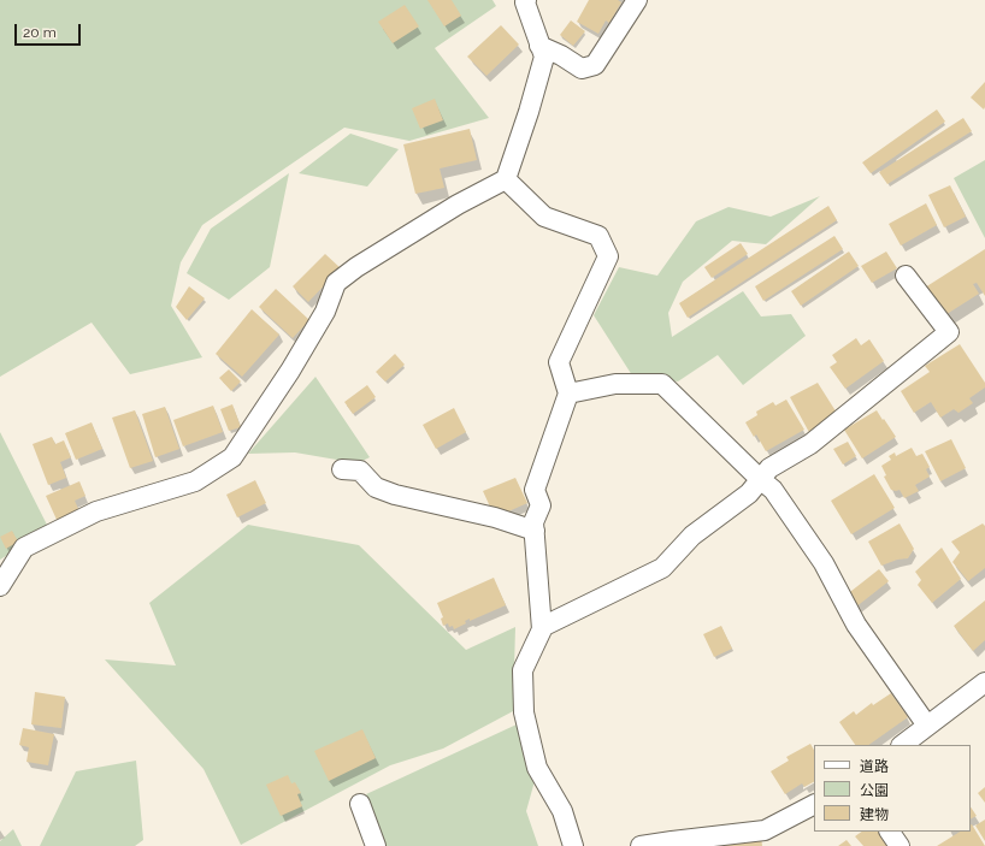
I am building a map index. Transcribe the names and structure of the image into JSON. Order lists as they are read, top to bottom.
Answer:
{
  "legend": ["道路", "公園", "建物"],
  "scale_bar": "20 m"
}
